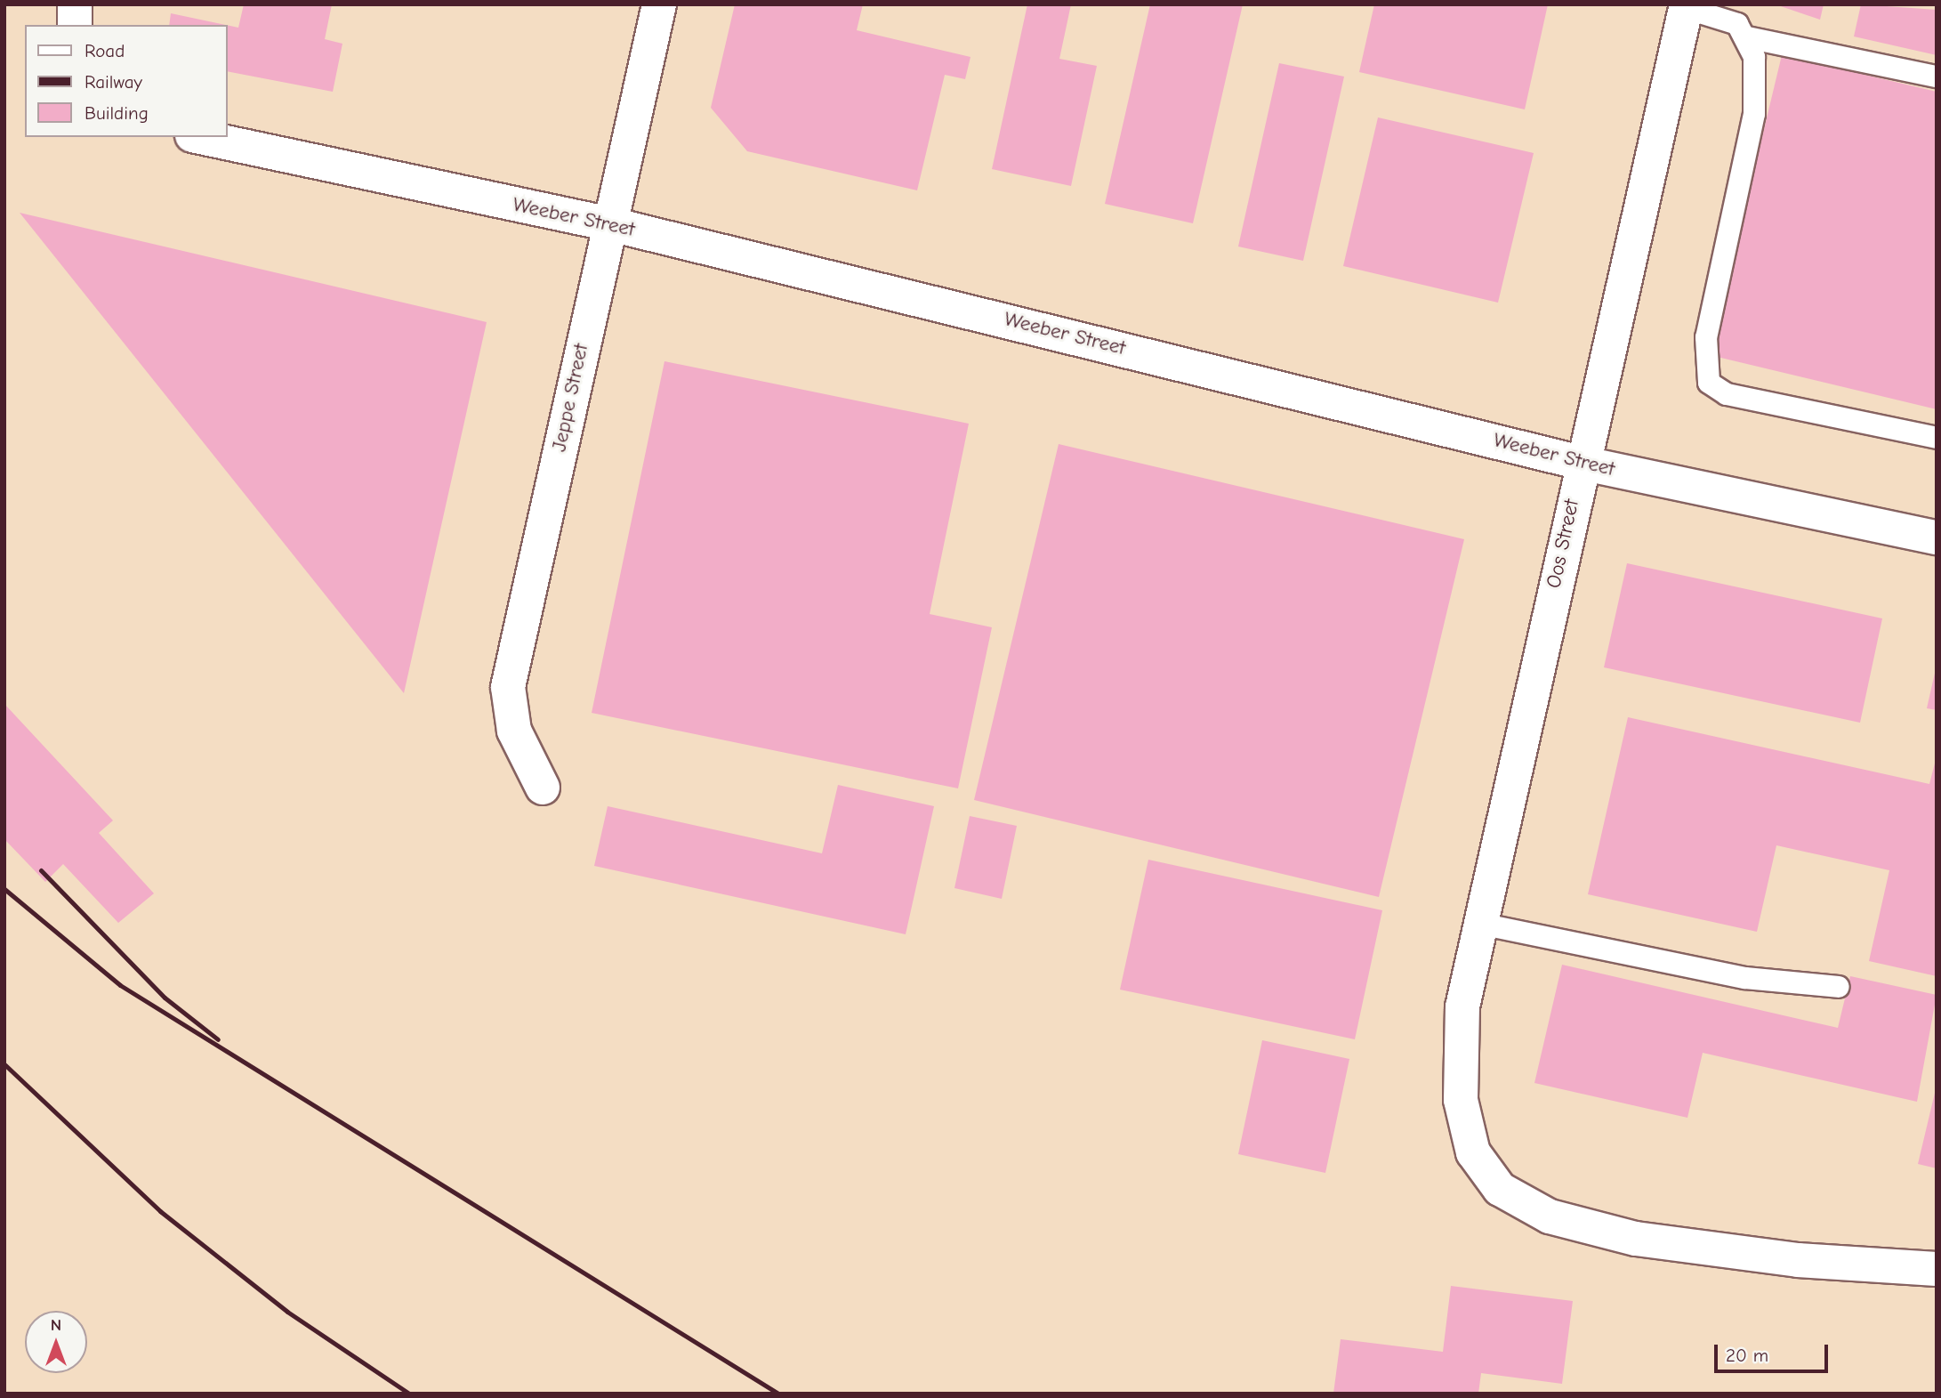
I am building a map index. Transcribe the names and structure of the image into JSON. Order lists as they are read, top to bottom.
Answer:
{
  "streets": {
    "street": ["Weeber Street", "Jeppe Street", "Oos Street"]
  },
  "crossings": [
    ["Weeber Street", "Jeppe Street"],
    ["Weeber Street", "Oos Street"]
  ],
  "legend": ["Road", "Railway", "Building"],
  "scale_bar": "20 m",
  "north": "top"
}
